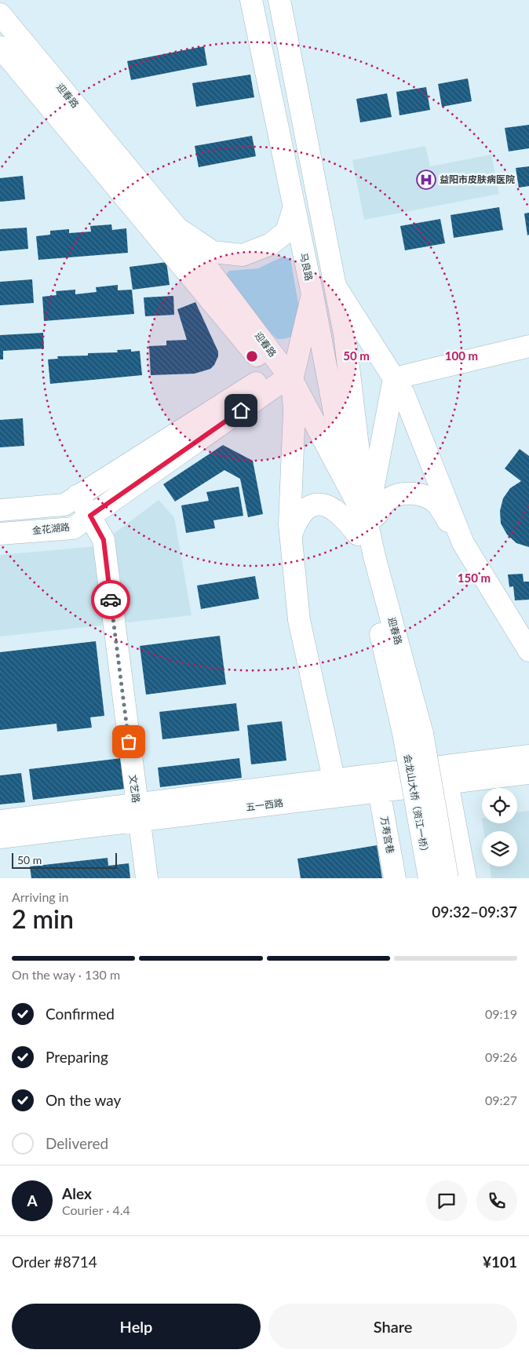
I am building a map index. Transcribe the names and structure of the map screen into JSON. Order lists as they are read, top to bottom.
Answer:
{
  "streets": {
    "main road": [
      "迎春路",
      "马良路",
      "金花湖路",
      "文艺路",
      "会龙山大桥（资江一桥）",
      "万寿宫巷"
    ]
  },
  "crossings": [
    ["迎春路", "马良路"],
    ["迎春路", "金花湖路"],
    ["迎春路", "会龙山大桥（资江一桥）"],
    ["金花湖路", "文艺路"]
  ],
  "places": {
    "hospital": ["益阳市皮肤病医院"]
  },
  "scale_bar": "50 m",
  "page": {
    "scale": "50 m",
    "heading": ["2 min", "Arriving in", "09:32–09:37"],
    "panel": [
      "Alex",
      "Courier · 4.4",
      "Order #8714",
      "¥101"
    ],
    "bar": "On the way · 130 m",
    "list": [
      ["Confirmed", "09:19"],
      ["Preparing", "09:26"],
      ["On the way", "09:27"],
      "Delivered"
    ],
    "round": "A",
    "buttons": ["Help", "Share"]
  },
  "rings": ["50 m", "100 m", "150 m"]
}
